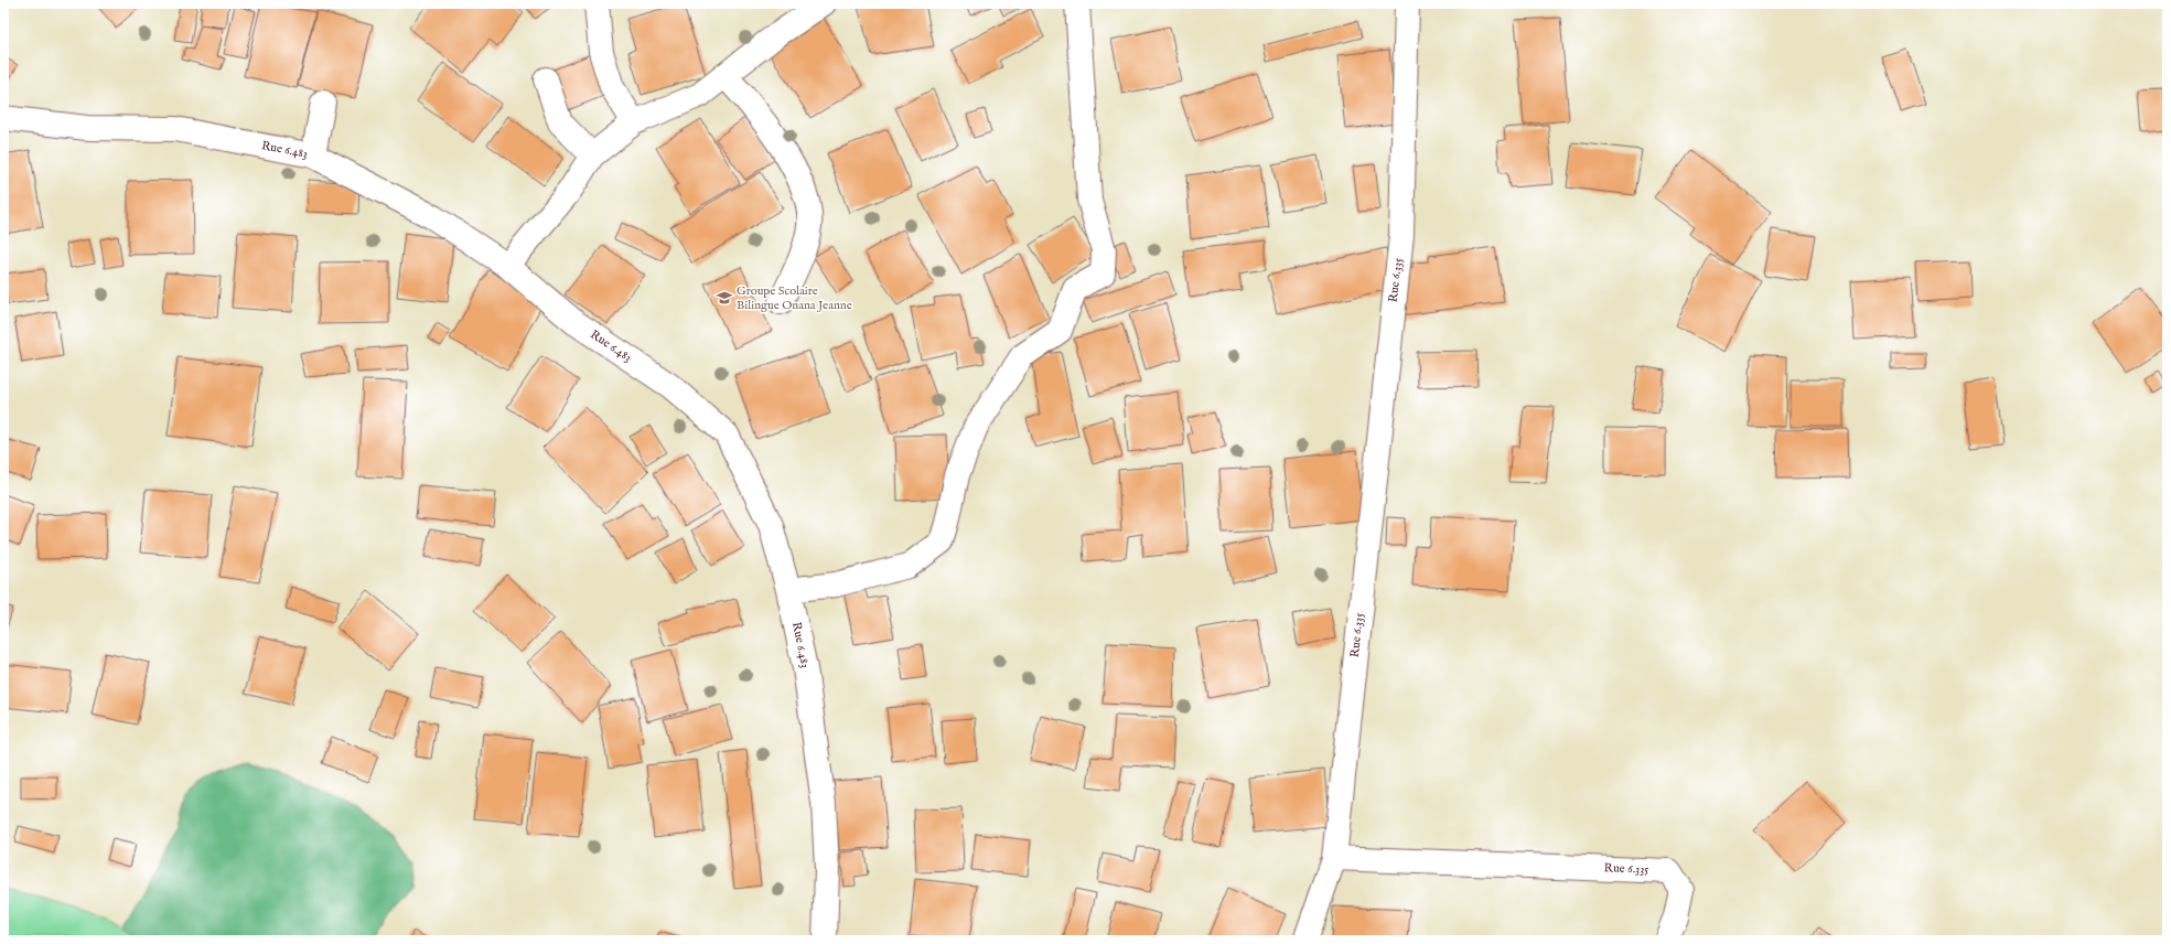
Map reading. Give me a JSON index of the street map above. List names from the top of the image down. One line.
{"streets":{"street":["Rue 6.483","Rue 6.335"]},"places":{"school or university":["Groupe Scolaire Bilingue Onana Jeanne"]}}
